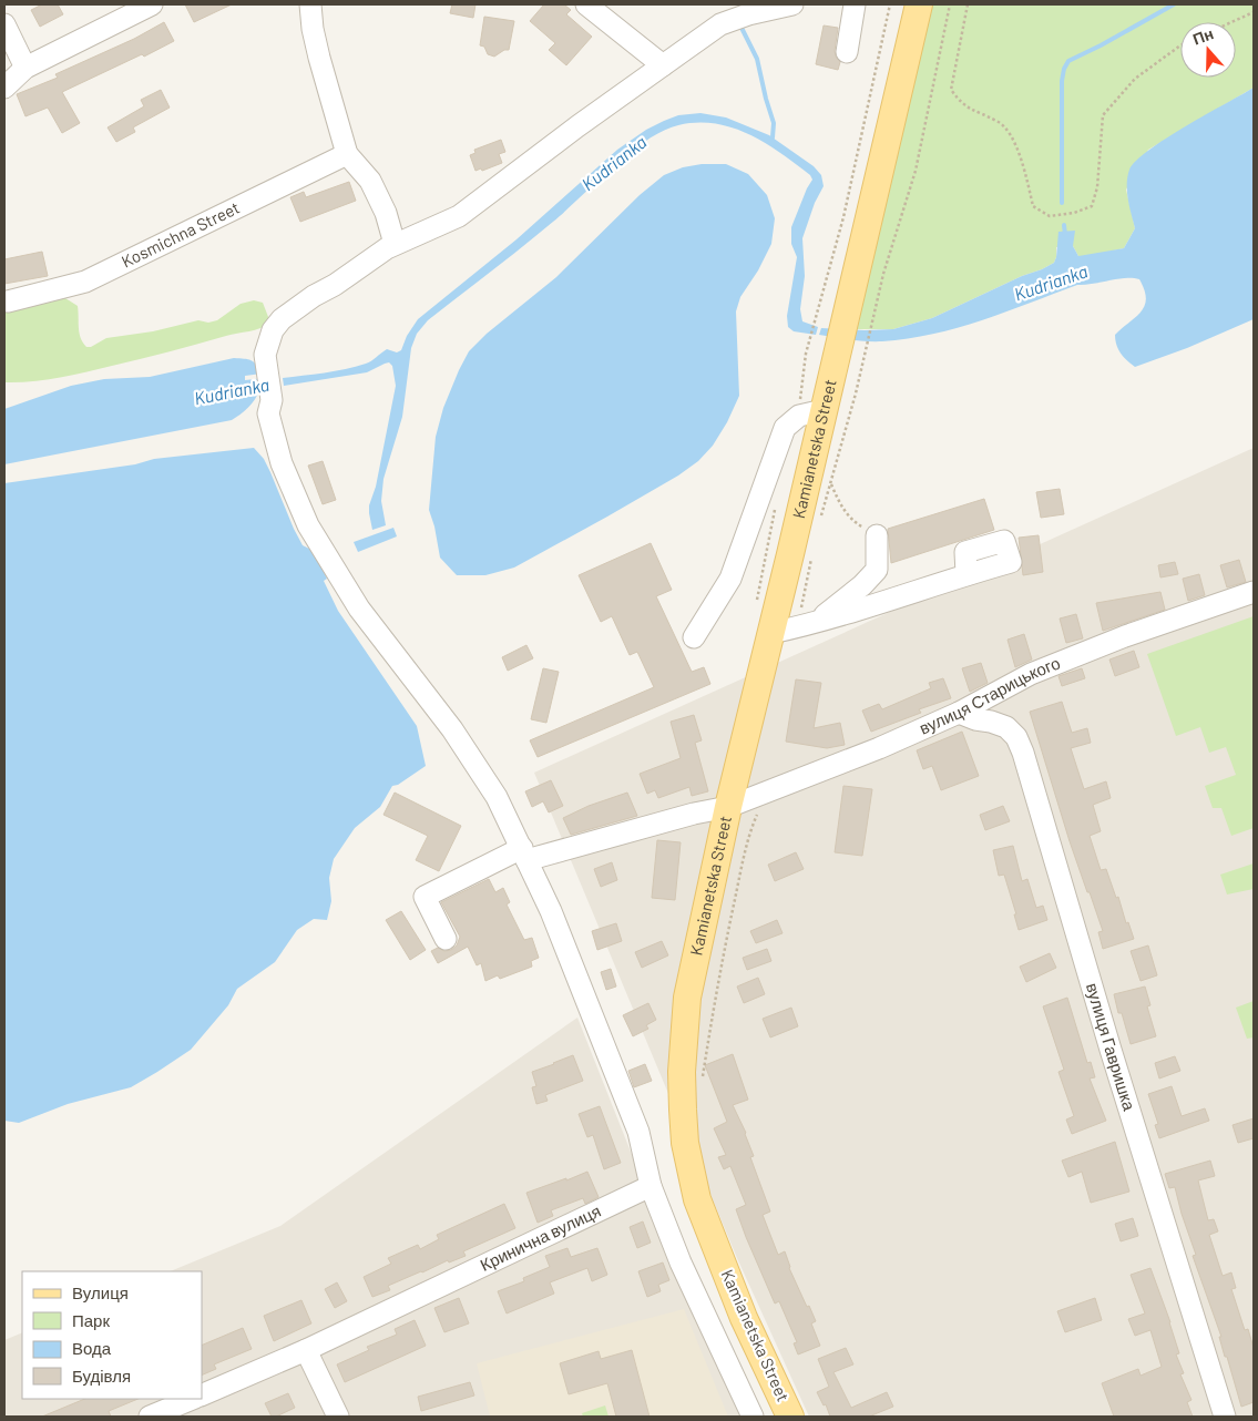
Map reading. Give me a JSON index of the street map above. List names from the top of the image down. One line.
{"streets":{"main road":["Kamianetska Street"],"street":["Kosmichna Street","вулиця Старицького","вулиця Гавришка","Кринична вулиця"]},"crossings":[["Kamianetska Street","вулиця Старицького"],["вулиця Старицького","вулиця Гавришка"]],"water":["Kudrianka"],"legend":["Вулиця","Парк","Вода","Будівля"],"north":"top"}
